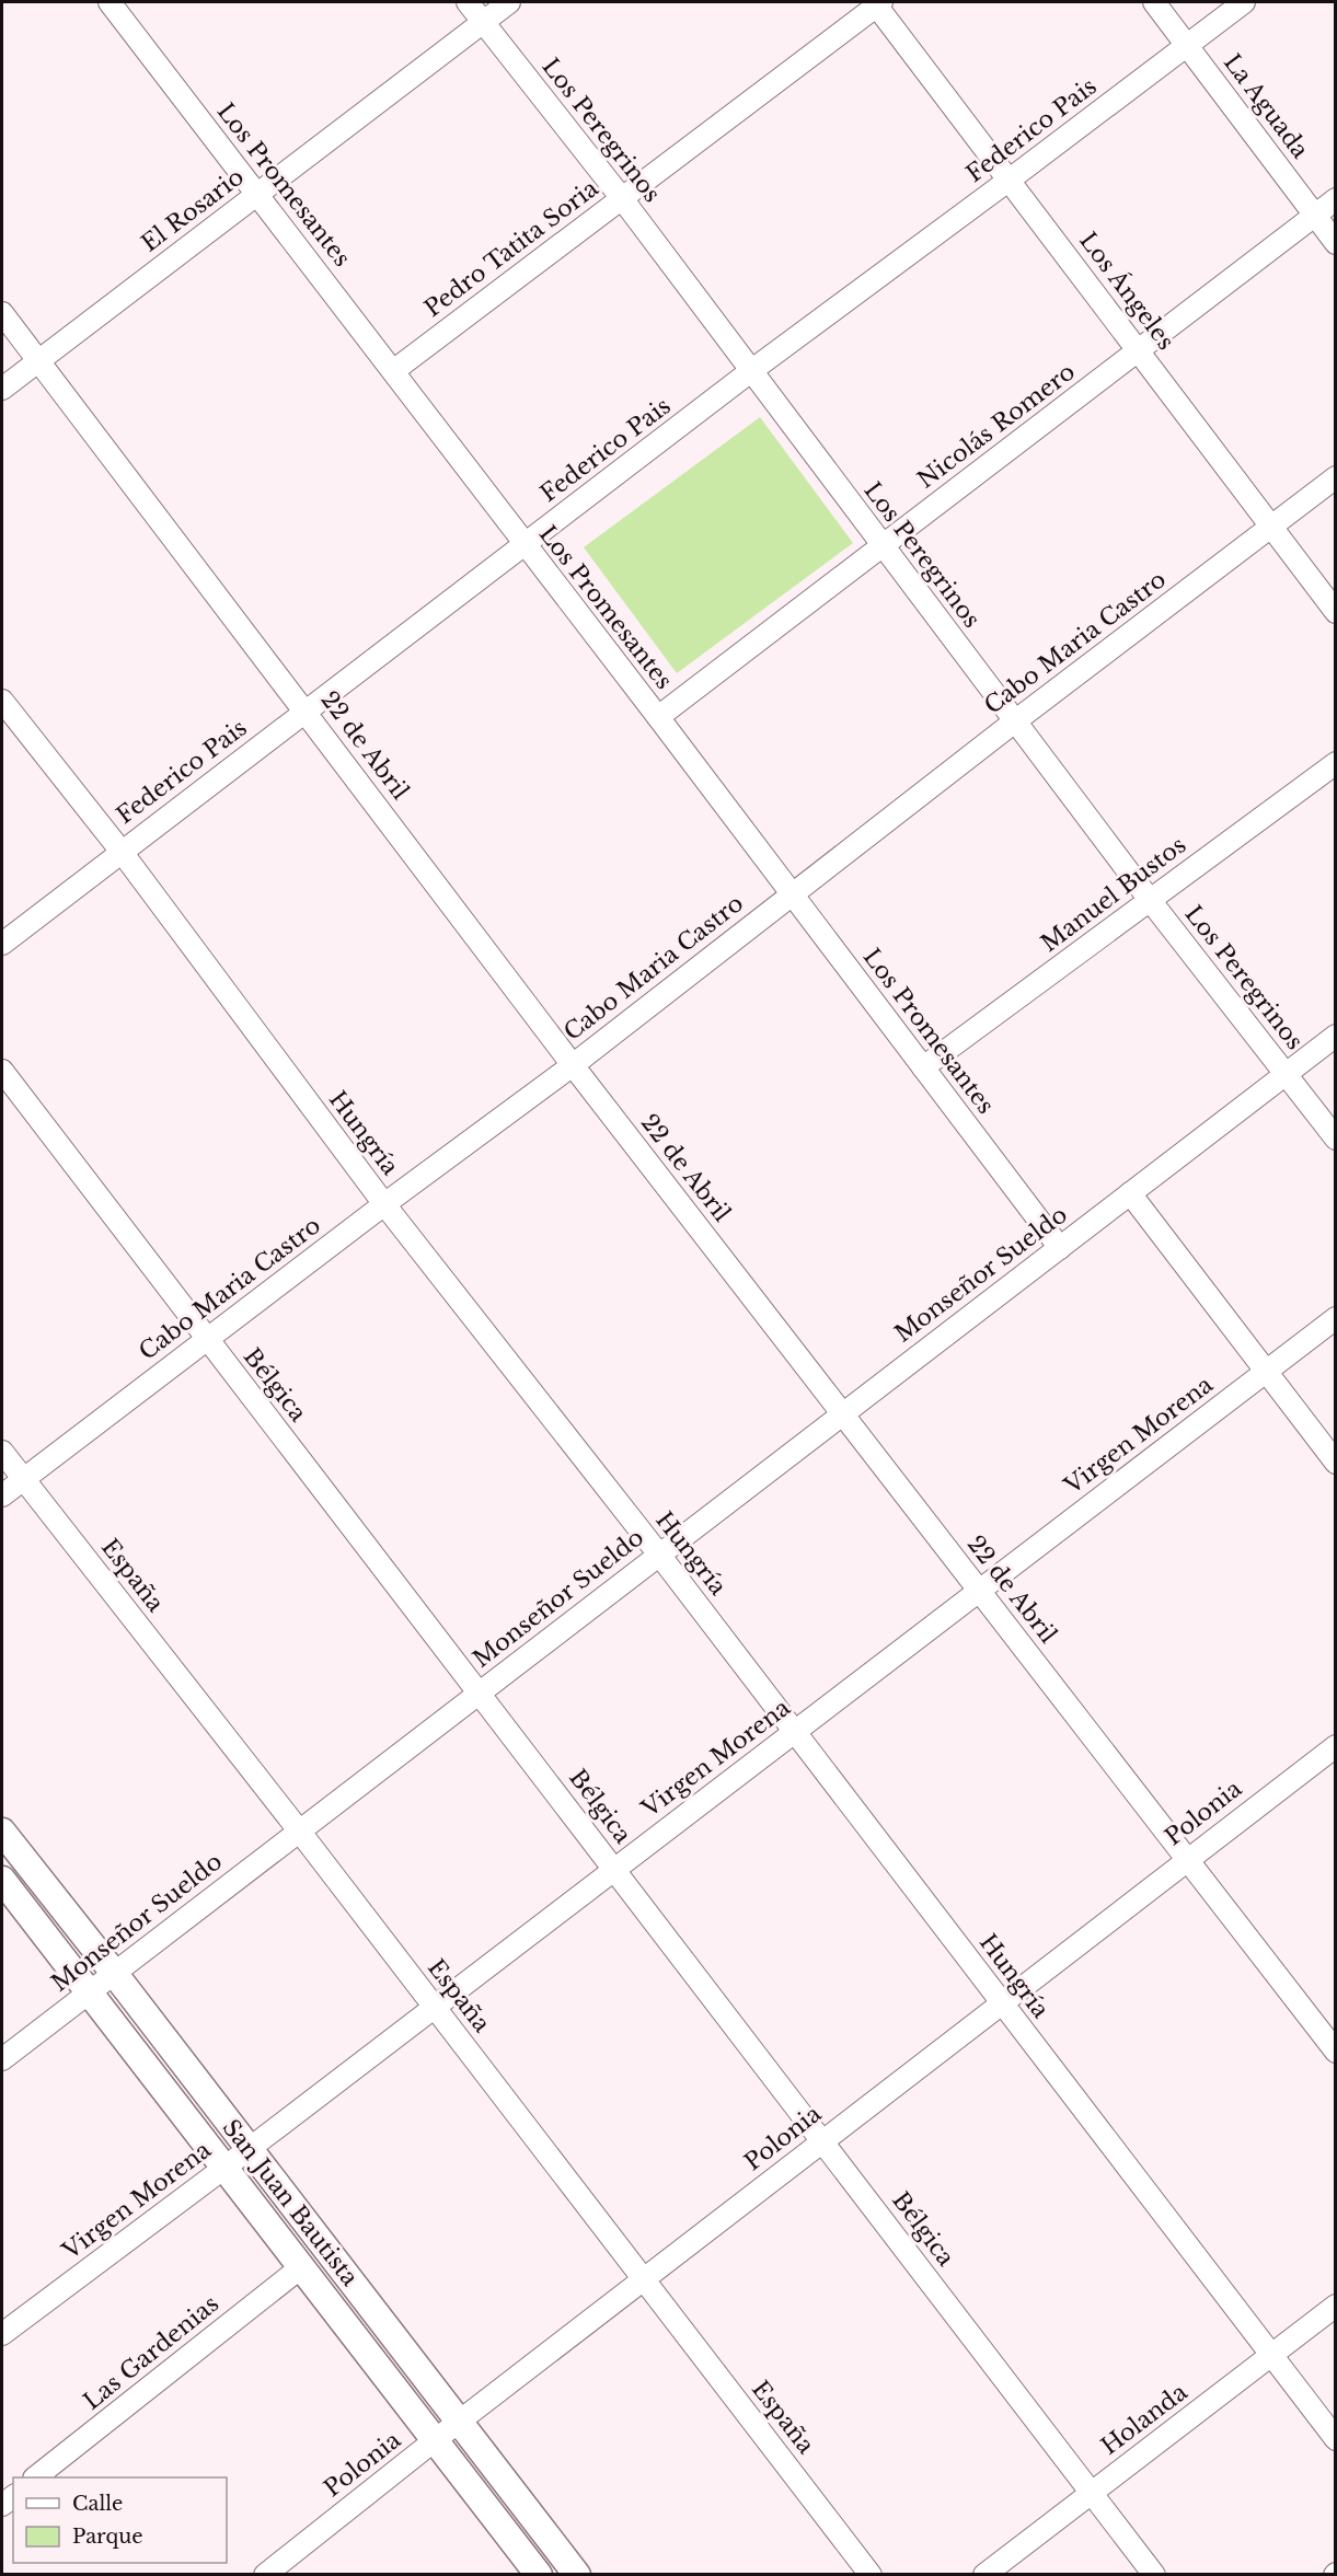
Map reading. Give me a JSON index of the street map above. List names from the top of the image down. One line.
{"streets":{"street":["La Aguada","Los Peregrinos","Federico Pais","Los Promesantes","El Rosario","Pedro Tatita Soria","Los Ángeles","Nicolás Romero","Cabo Maria Castro","22 de Abril","Manuel Bustos","Hungría","Monseñor Sueldo","Bélgica","Virgen Morena","España","Polonia","San Juan Bautista","Las Gardenias","Holanda"]},"crossings":[["La Aguada","Federico Pais"],["La Aguada","Nicolás Romero"],["Los Peregrinos","Federico Pais"],["Los Peregrinos","El Rosario"],["Los Peregrinos","Pedro Tatita Soria"],["Los Peregrinos","Nicolás Romero"],["Los Peregrinos","Cabo Maria Castro"],["Los Peregrinos","Manuel Bustos"],["Los Peregrinos","Monseñor Sueldo"],["Federico Pais","Los Promesantes"],["Federico Pais","Los Ángeles"],["Federico Pais","22 de Abril"],["Federico Pais","Hungría"],["Los Promesantes","El Rosario"],["Los Promesantes","Pedro Tatita Soria"],["Los Promesantes","Nicolás Romero"],["Los Promesantes","Cabo Maria Castro"],["Los Promesantes","Manuel Bustos"],["Los Promesantes","Monseñor Sueldo"],["El Rosario","22 de Abril"],["Pedro Tatita Soria","Los Ángeles"],["Los Ángeles","Nicolás Romero"],["Los Ángeles","Cabo Maria Castro"],["Cabo Maria Castro","22 de Abril"],["Cabo Maria Castro","Hungría"],["Cabo Maria Castro","Bélgica"],["Cabo Maria Castro","España"],["22 de Abril","Monseñor Sueldo"],["22 de Abril","Virgen Morena"],["22 de Abril","Polonia"],["Hungría","Monseñor Sueldo"],["Hungría","Virgen Morena"],["Hungría","Polonia"],["Hungría","Holanda"],["Monseñor Sueldo","Bélgica"],["Monseñor Sueldo","España"],["Monseñor Sueldo","San Juan Bautista"],["Bélgica","Virgen Morena"],["Bélgica","Polonia"],["Bélgica","Holanda"],["Virgen Morena","España"],["Virgen Morena","San Juan Bautista"],["España","Polonia"],["Polonia","San Juan Bautista"],["San Juan Bautista","Las Gardenias"]],"legend":["Calle","Parque"]}
